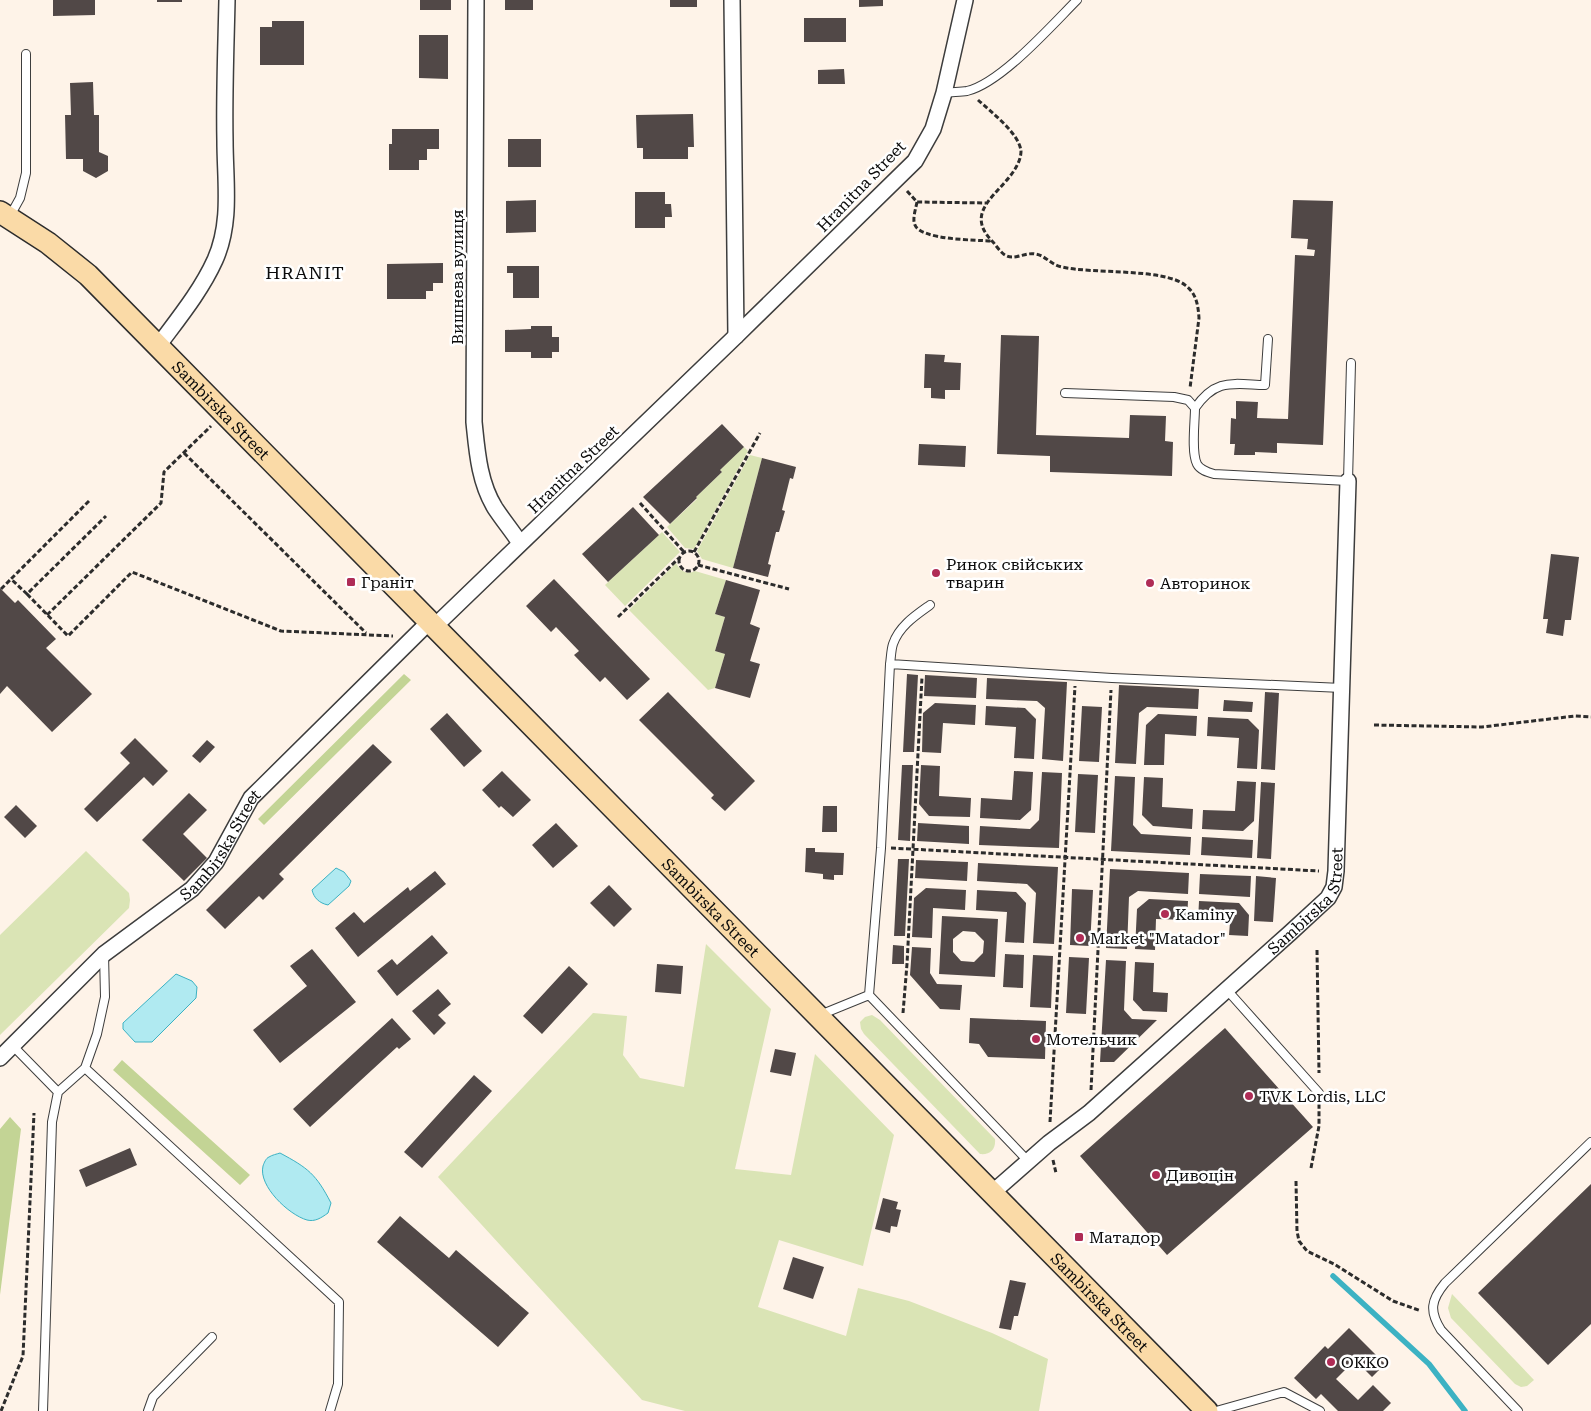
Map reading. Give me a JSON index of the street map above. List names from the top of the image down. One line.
{"streets":{"main road":["Sambirska Street"],"street":["Hranitna Street","Вишнева вулиця"]},"crossings":[["Hranitna Street","Вишнева вулиця"],["Hranitna Street","Sambirska Street"]],"districts":["HRANIT"],"places":{"other":["Ринок свійських тварин","Авторинок","Kaminy","Market \"Matador\"","Мотельчик","TVK Lordis, LLC","Дивоцін","OKKO"],"transit":["Граніт","Матадор"]}}
